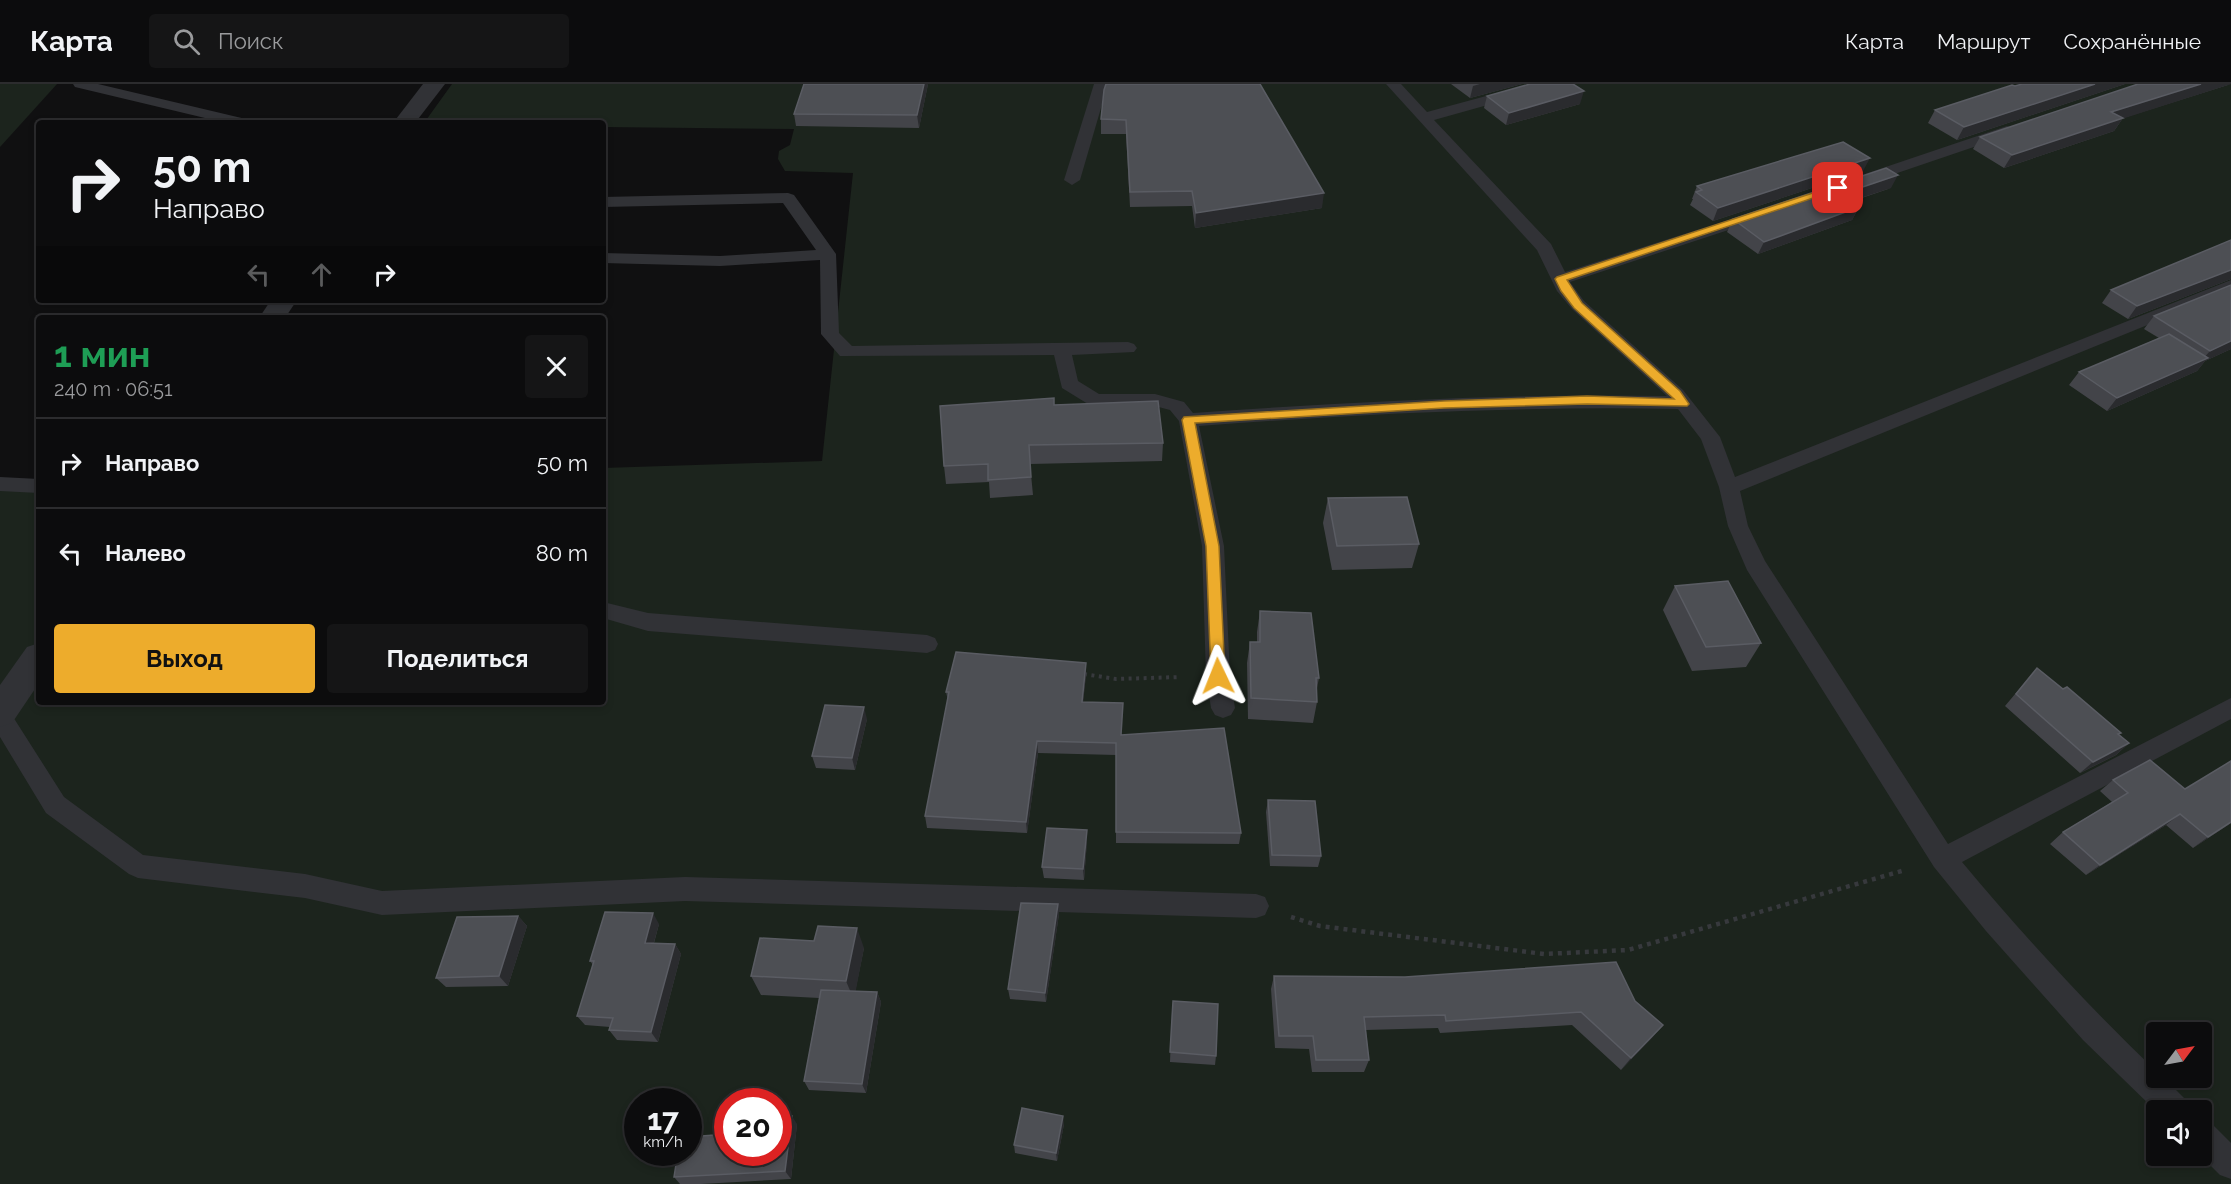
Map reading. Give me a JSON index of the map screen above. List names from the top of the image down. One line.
{"north":"top right","page":{"header":"Карта","search":"Поиск","nav":["Карта","Маршрут","Сохранённые"],"turn":["50 m","Направо"],"heading":["1 мин","240 m · 06:51"],"list":[{"name":"Направо","value":"50 m"},{"name":"Налево","value":"80 m"}],"buttons":["Выход","Поделиться"],"speed":"17 km/h","limit":"20"}}
